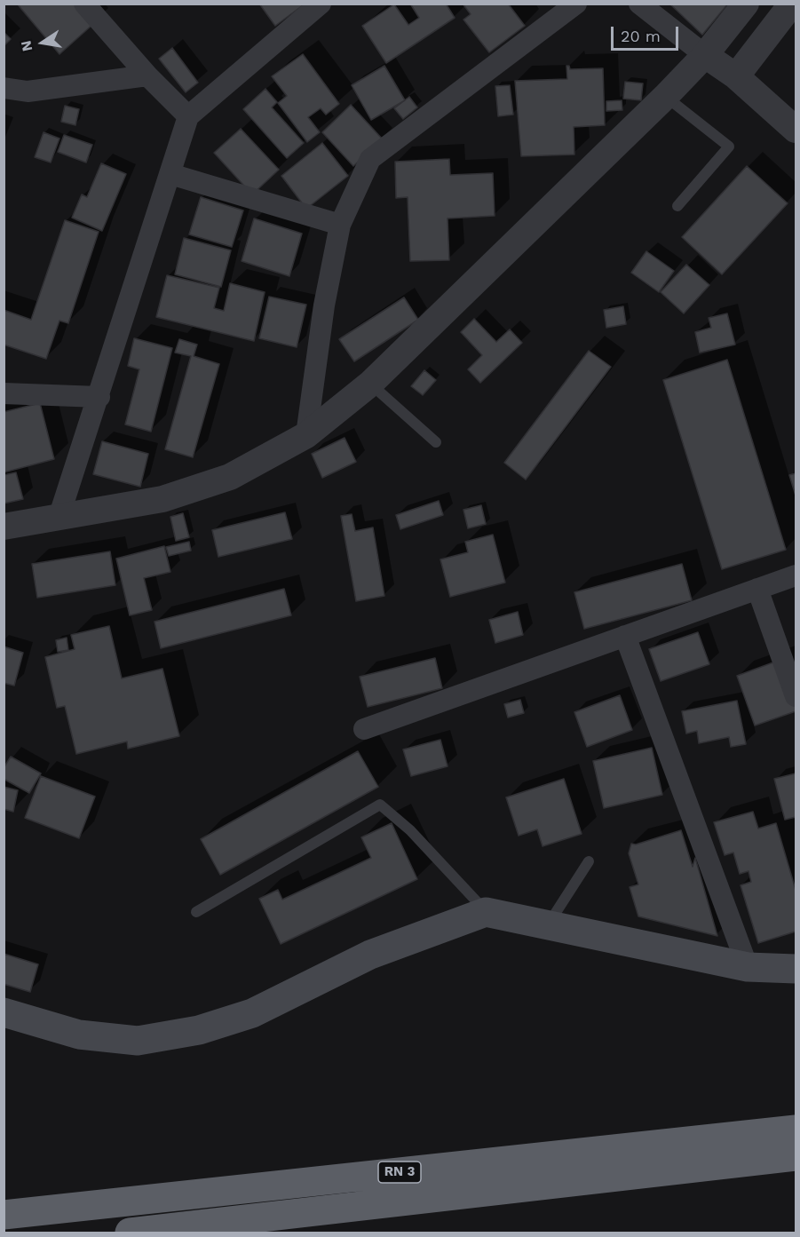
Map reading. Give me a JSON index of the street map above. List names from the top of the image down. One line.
{"streets":{"highway":["RN 3"]},"scale_bar":"20 m","north":"left"}
